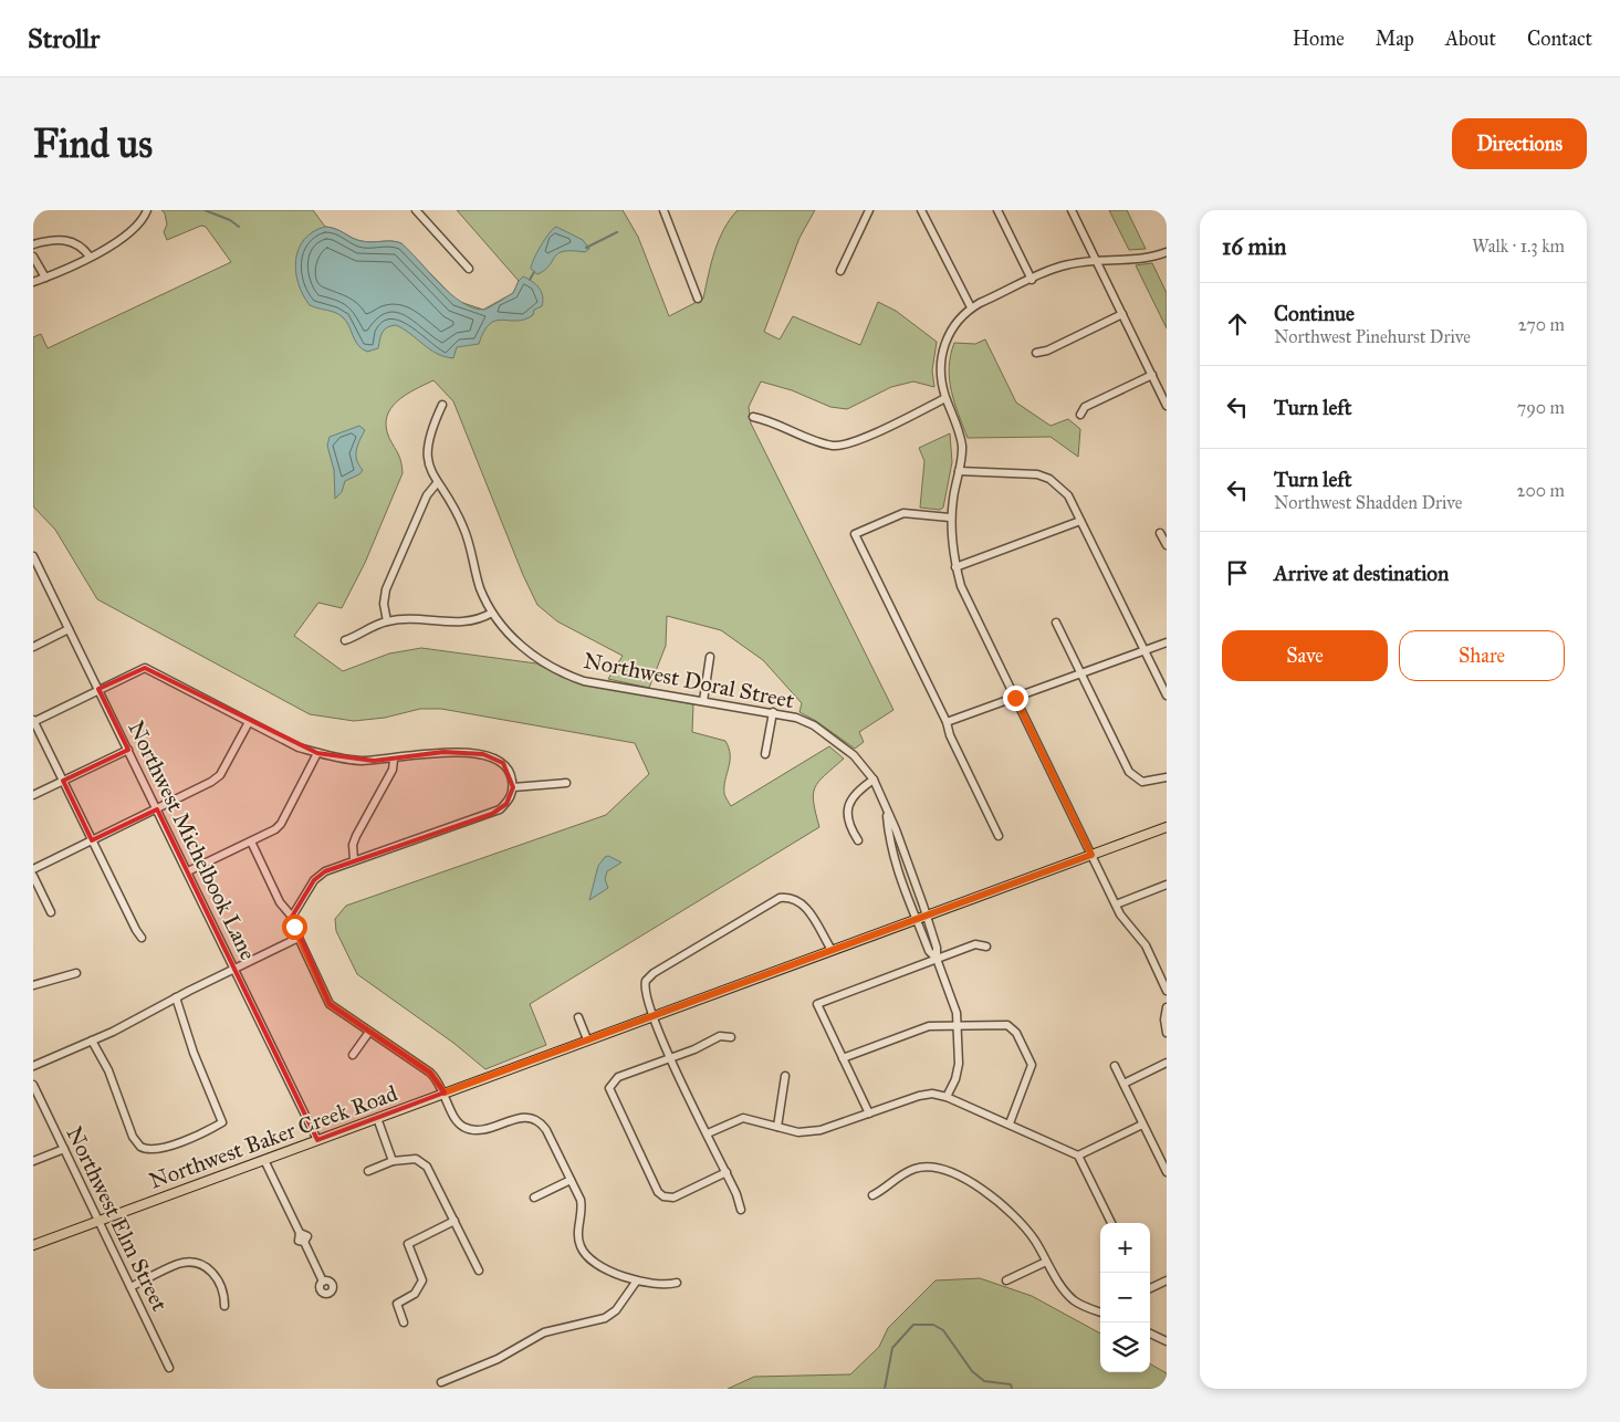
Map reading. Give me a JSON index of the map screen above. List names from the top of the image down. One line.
{"streets":{"main road":["Northwest Baker Creek Road"],"street":["Northwest Doral Street","Northwest Michelbook Lane","Northwest Elm Street"]},"crossings":[["Northwest Doral Street","Northwest Baker Creek Road"],["Northwest Michelbook Lane","Northwest Baker Creek Road"],["Northwest Baker Creek Road","Northwest Elm Street"]],"page":{"header":"Strollr","nav":["Home","Map","About","Contact"],"buttons":["Directions",["Save","Share"]],"title":"Find us","heading":["16 min","Walk · 1.3 km"],"list":[["Continue","Northwest Pinehurst Drive","270 m"],["Turn left","790 m"],["Turn left","Northwest Shadden Drive","200 m"],"Arrive at destination"],"map_buttons":["+","−"]}}
